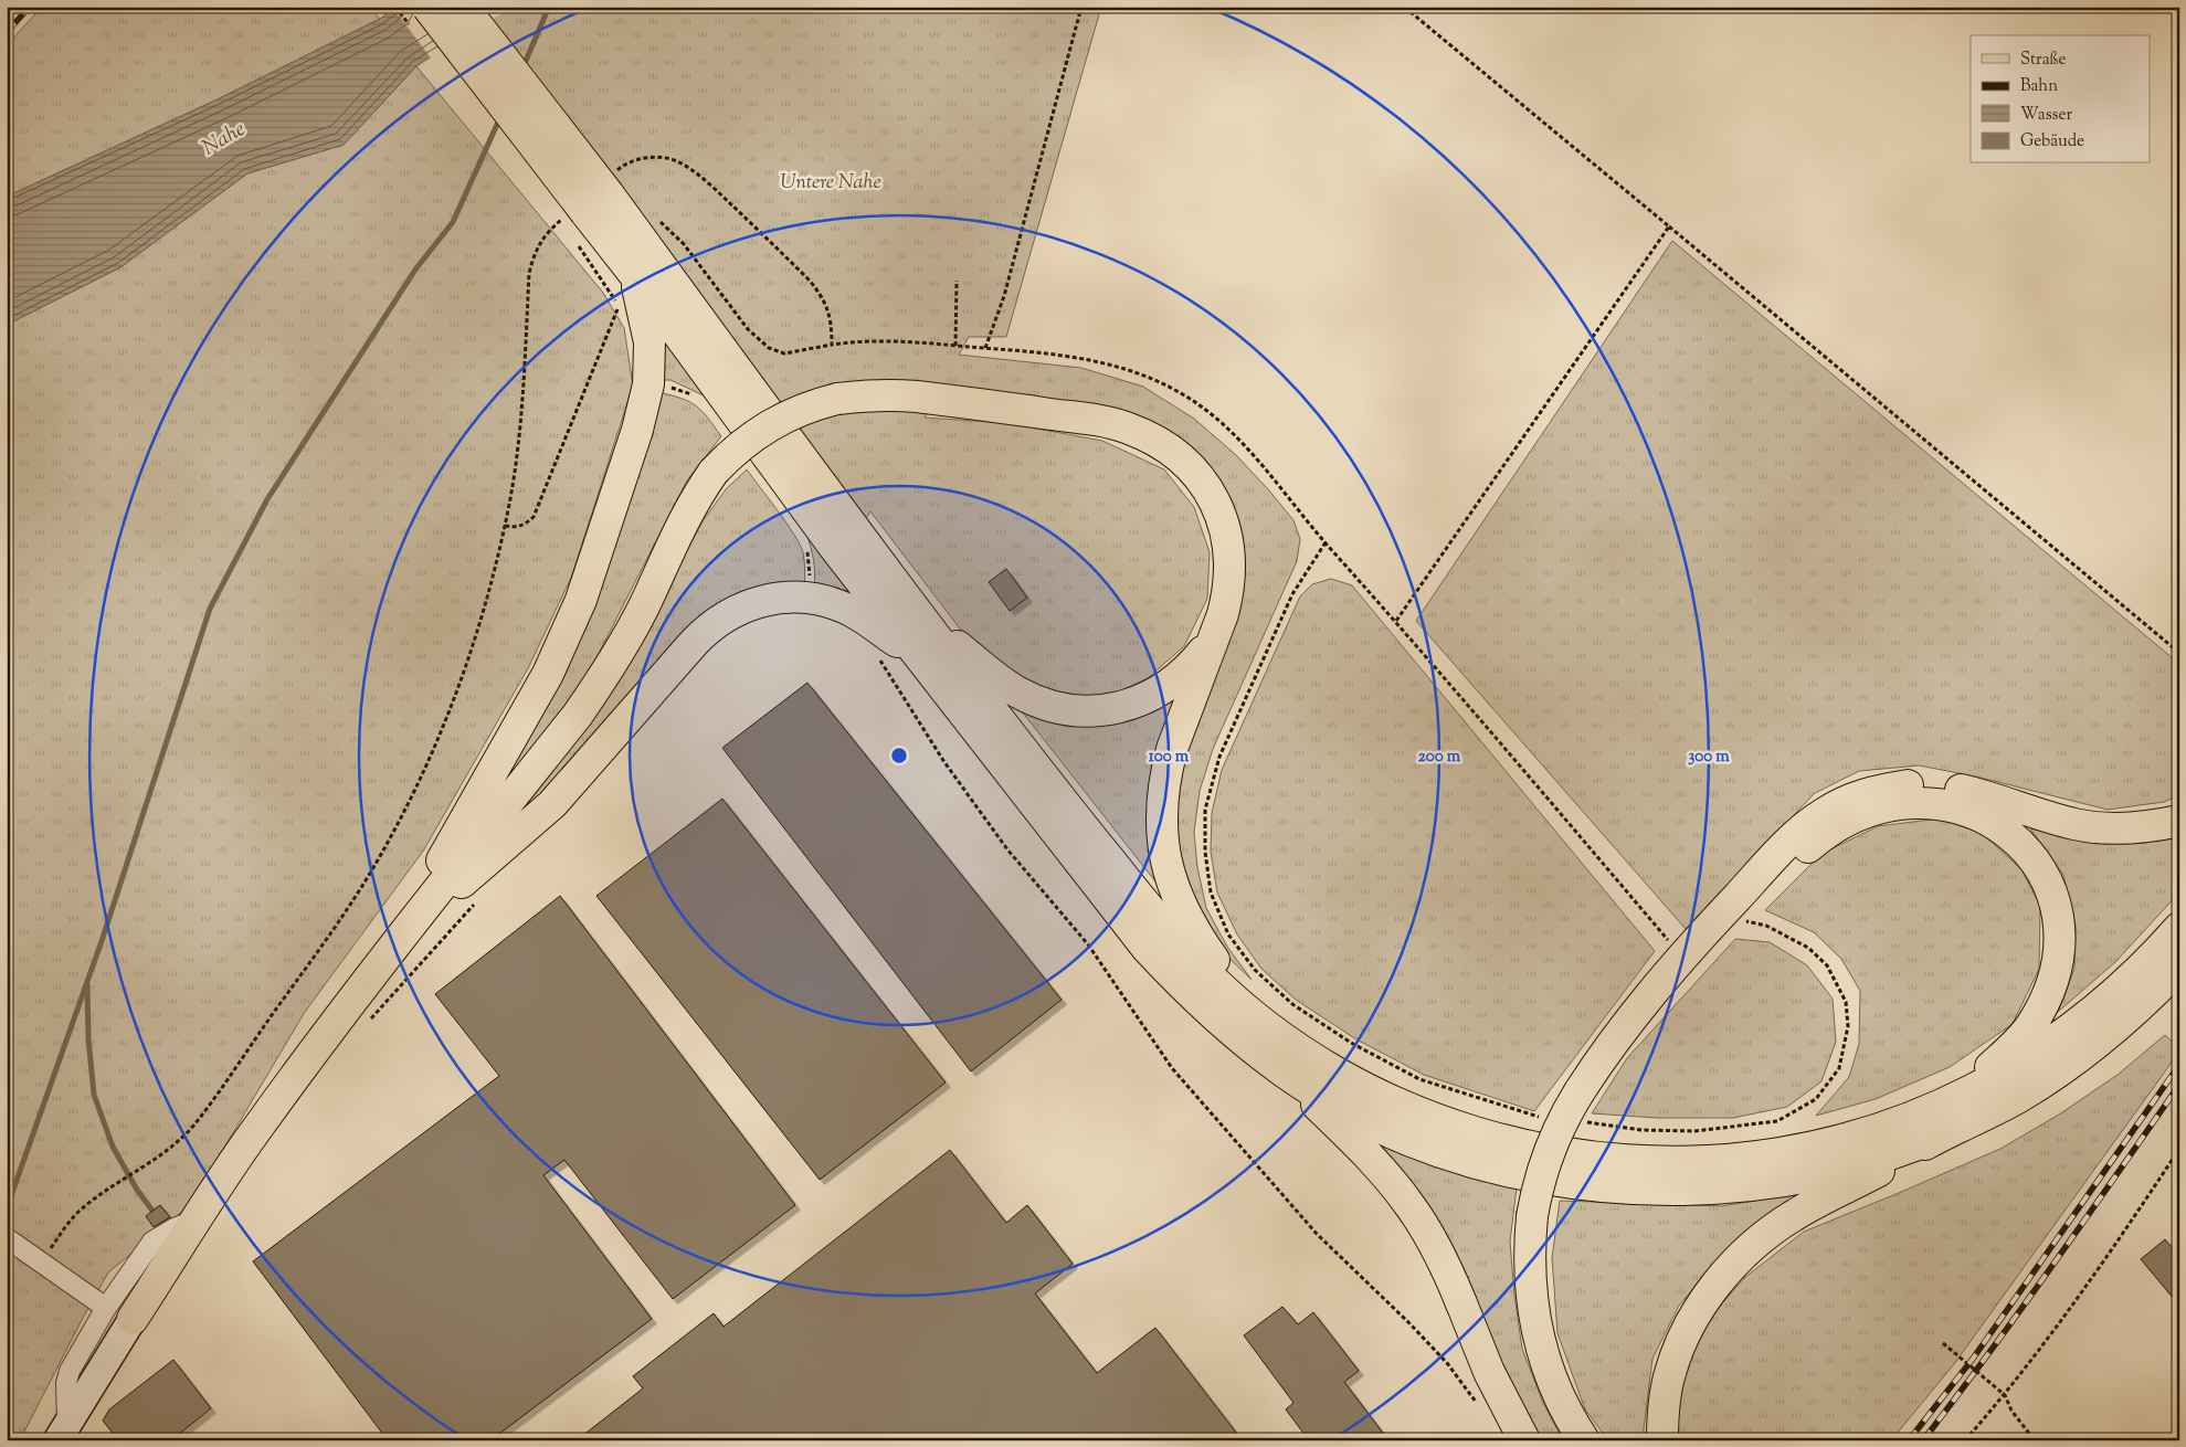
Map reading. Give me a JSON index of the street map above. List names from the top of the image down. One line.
{"water":["Nahe"],"parks":["Untere Nahe"],"legend":["Straße","Bahn","Wasser","Gebäude"],"rings":["100 m","200 m","300 m"]}
